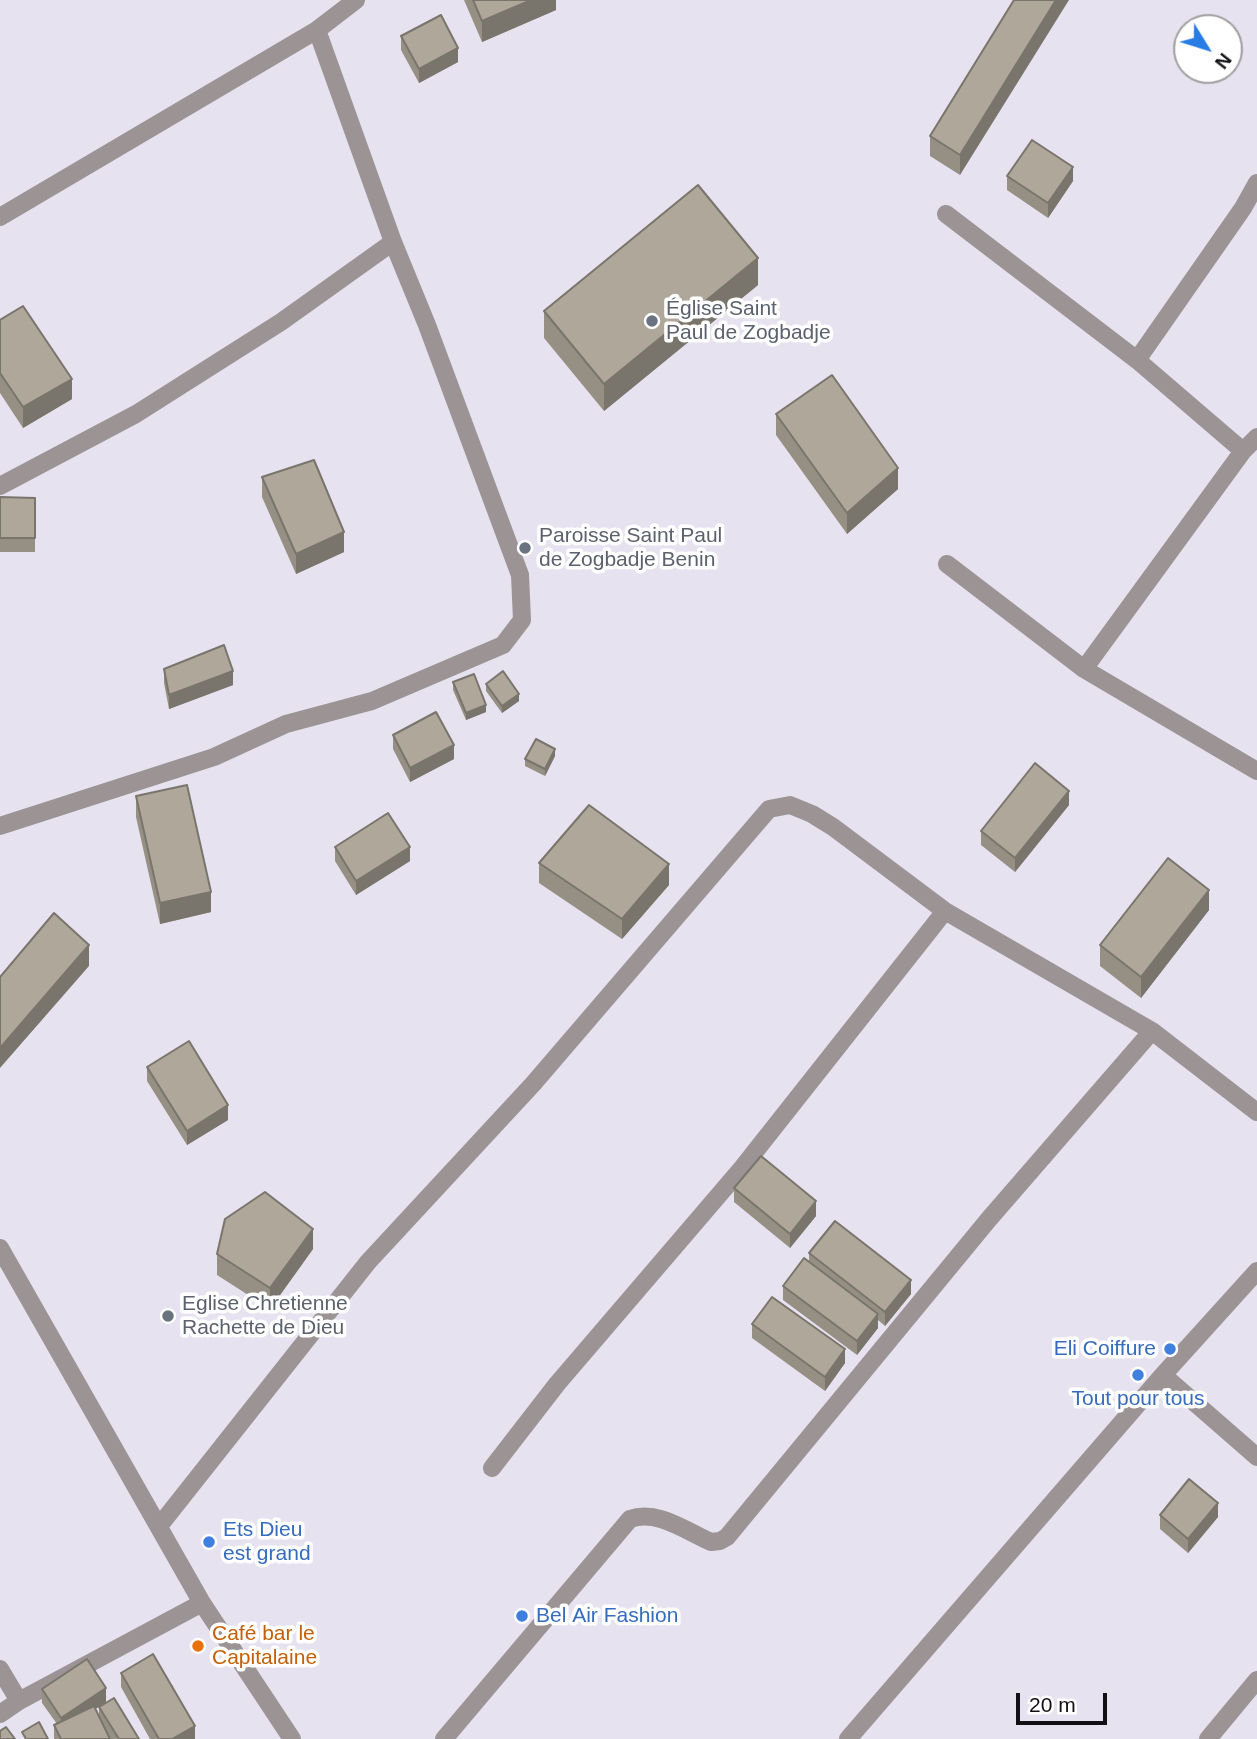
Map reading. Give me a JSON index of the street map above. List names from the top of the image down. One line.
{"places":["Église Saint Paul de Zogbadje","Paroisse Saint Paul de Zogbadje Benin","Eglise Chretienne Rachette de Dieu","Eli Coiffure","Tout pour tous","Ets Dieu est grand","Bel Air Fashion","Café bar le Capitalaine"],"scale_bar":"20 m","north":"bottom right"}
